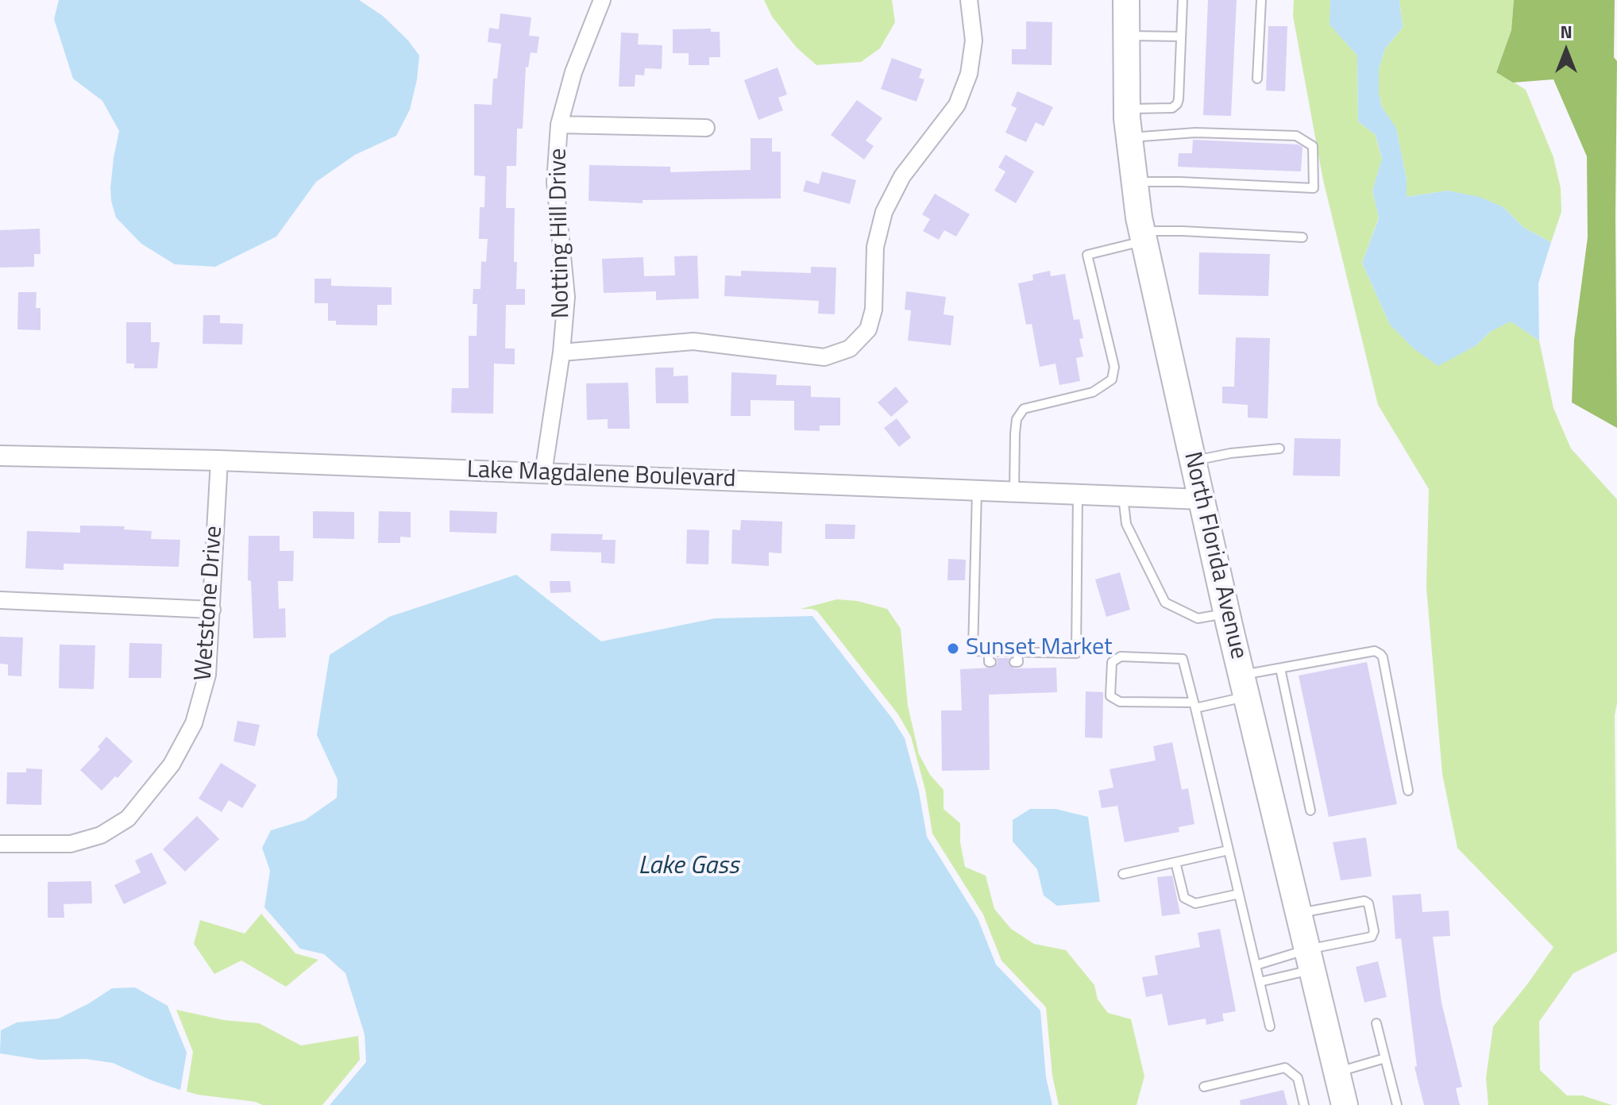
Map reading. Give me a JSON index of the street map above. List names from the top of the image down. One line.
{"streets":{"main road":["North Florida Avenue"],"street":["Notting Hill Drive","Lake Magdalene Boulevard","Wetstone Drive"]},"crossings":[["Notting Hill Drive","Lake Magdalene Boulevard"],["Lake Magdalene Boulevard","North Florida Avenue"],["Lake Magdalene Boulevard","Wetstone Drive"]],"water":["Lake Gass"],"places":["Sunset Market"],"north":"top"}
